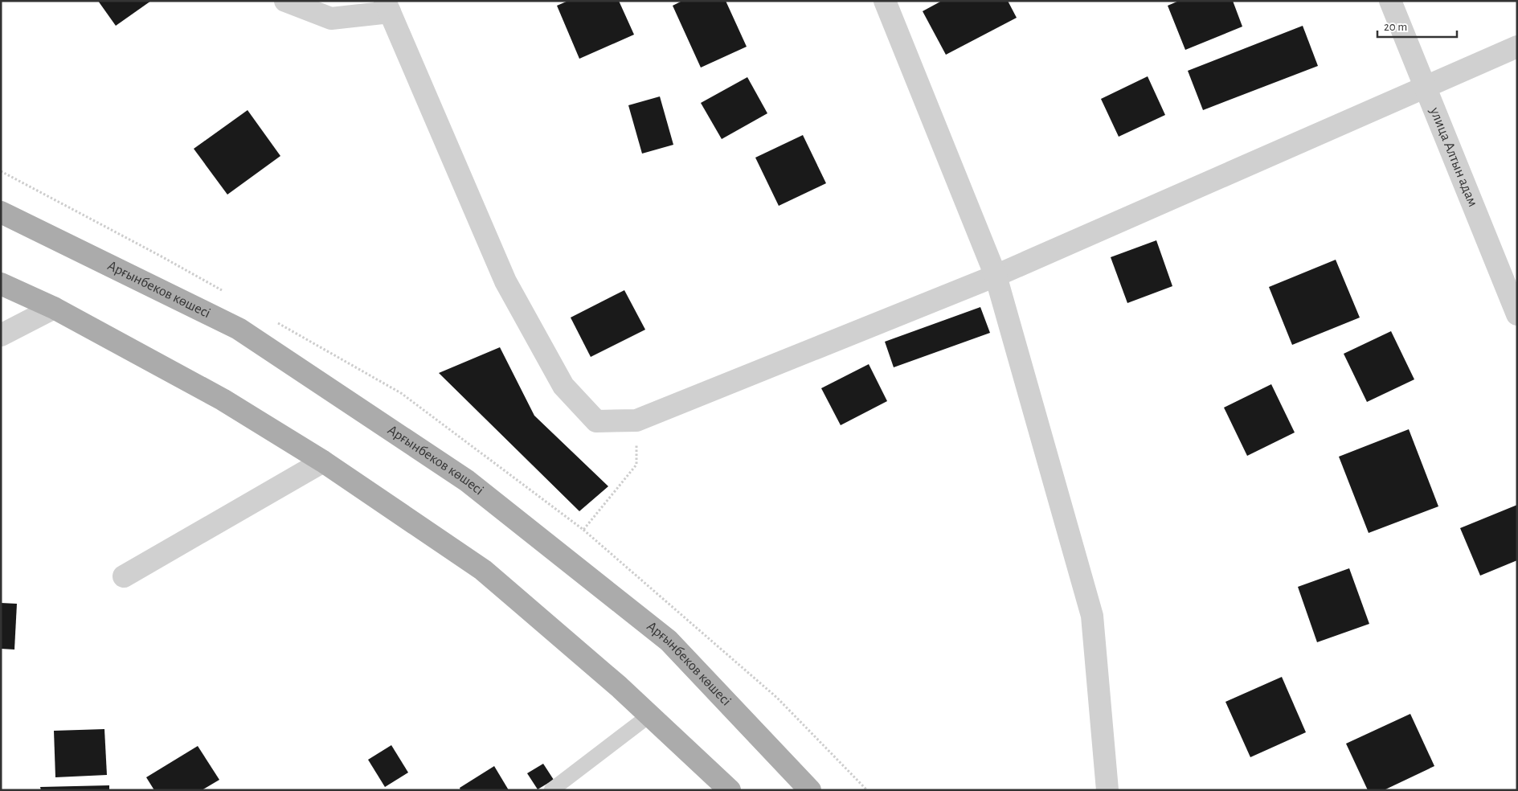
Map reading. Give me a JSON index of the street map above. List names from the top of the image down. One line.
{"streets":{"main road":["Арғынбеков көшесі"],"street":["улица Алтын адам"]},"scale_bar":"20 m"}
